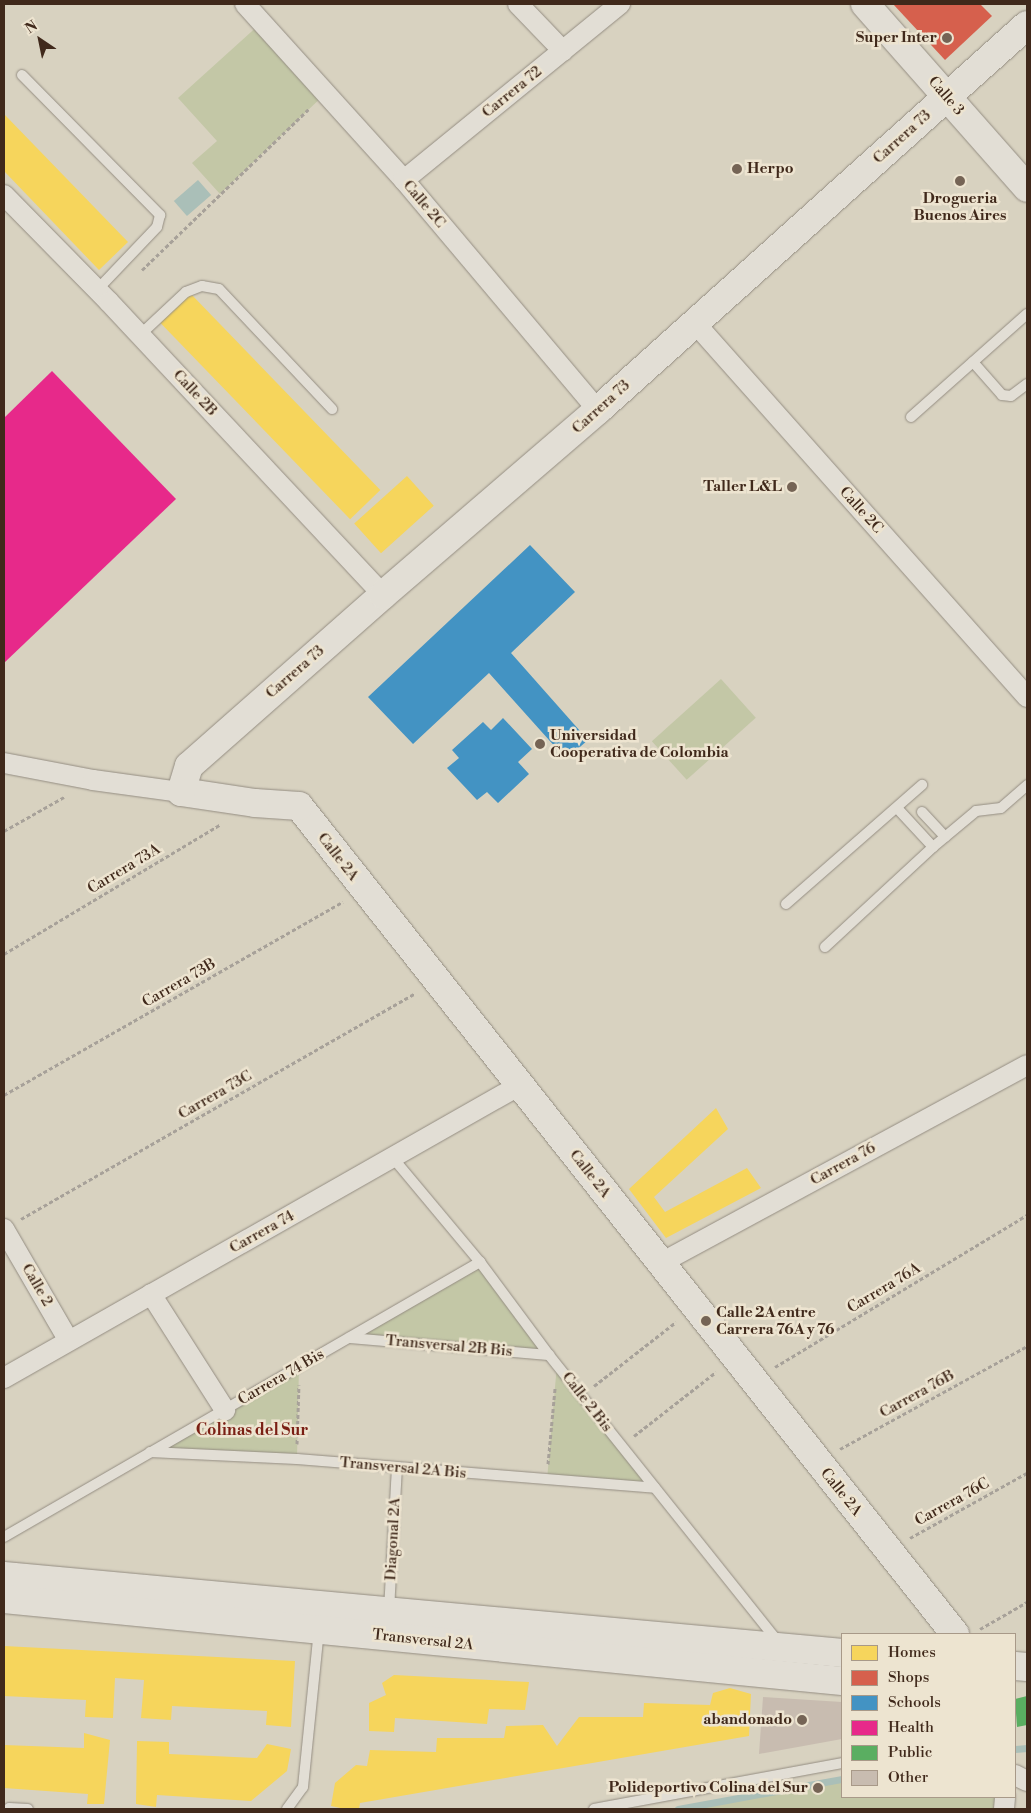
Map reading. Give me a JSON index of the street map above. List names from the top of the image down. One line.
{"streets":{"street":["Carrera 72","Calle 3","Carrera 73","Calle 2C","Calle 2B","Calle 2A","Carrera 76","Carrera 74","Calle 2","Transversal 2A"],"lane":["Transversal 2B Bis","Carrera 74 Bis","Calle 2 Bis","Transversal 2A Bis","Diagonal 2A"],"path":["Carrera 73A","Carrera 73B","Carrera 73C","Carrera 76A","Carrera 76B","Carrera 76C"]},"crossings":[["Carrera 72","Calle 2C"],["Calle 3","Carrera 73"],["Carrera 73","Calle 2C"],["Carrera 73","Calle 2B"],["Carrera 73","Calle 2A"],["Calle 2A","Carrera 73B"],["Calle 2A","Carrera 73C"],["Calle 2A","Carrera 76"],["Calle 2A","Carrera 74"],["Calle 2A","Carrera 76A"],["Calle 2A","Carrera 76B"],["Calle 2A","Carrera 76C"],["Carrera 73C","Calle 2"],["Carrera 74","Calle 2"],["Carrera 74","Calle 2 Bis"],["Transversal 2B Bis","Carrera 74 Bis"],["Transversal 2B Bis","Calle 2 Bis"],["Carrera 74 Bis","Calle 2 Bis"],["Carrera 74 Bis","Transversal 2A Bis"],["Calle 2 Bis","Transversal 2A Bis"],["Calle 2 Bis","Transversal 2A"],["Transversal 2A Bis","Diagonal 2A"],["Diagonal 2A","Transversal 2A"]],"districts":["Colinas del Sur"],"places":["Super Inter","Herpo","Drogueria Buenos Aires","Taller L&L","Universidad Cooperativa de Colombia","Calle 2A entre Carrera 76A y 76","abandonado","Polideportivo Colina del Sur"],"legend":["Homes","Shops","Schools","Health","Public","Other"],"north":"top left"}
